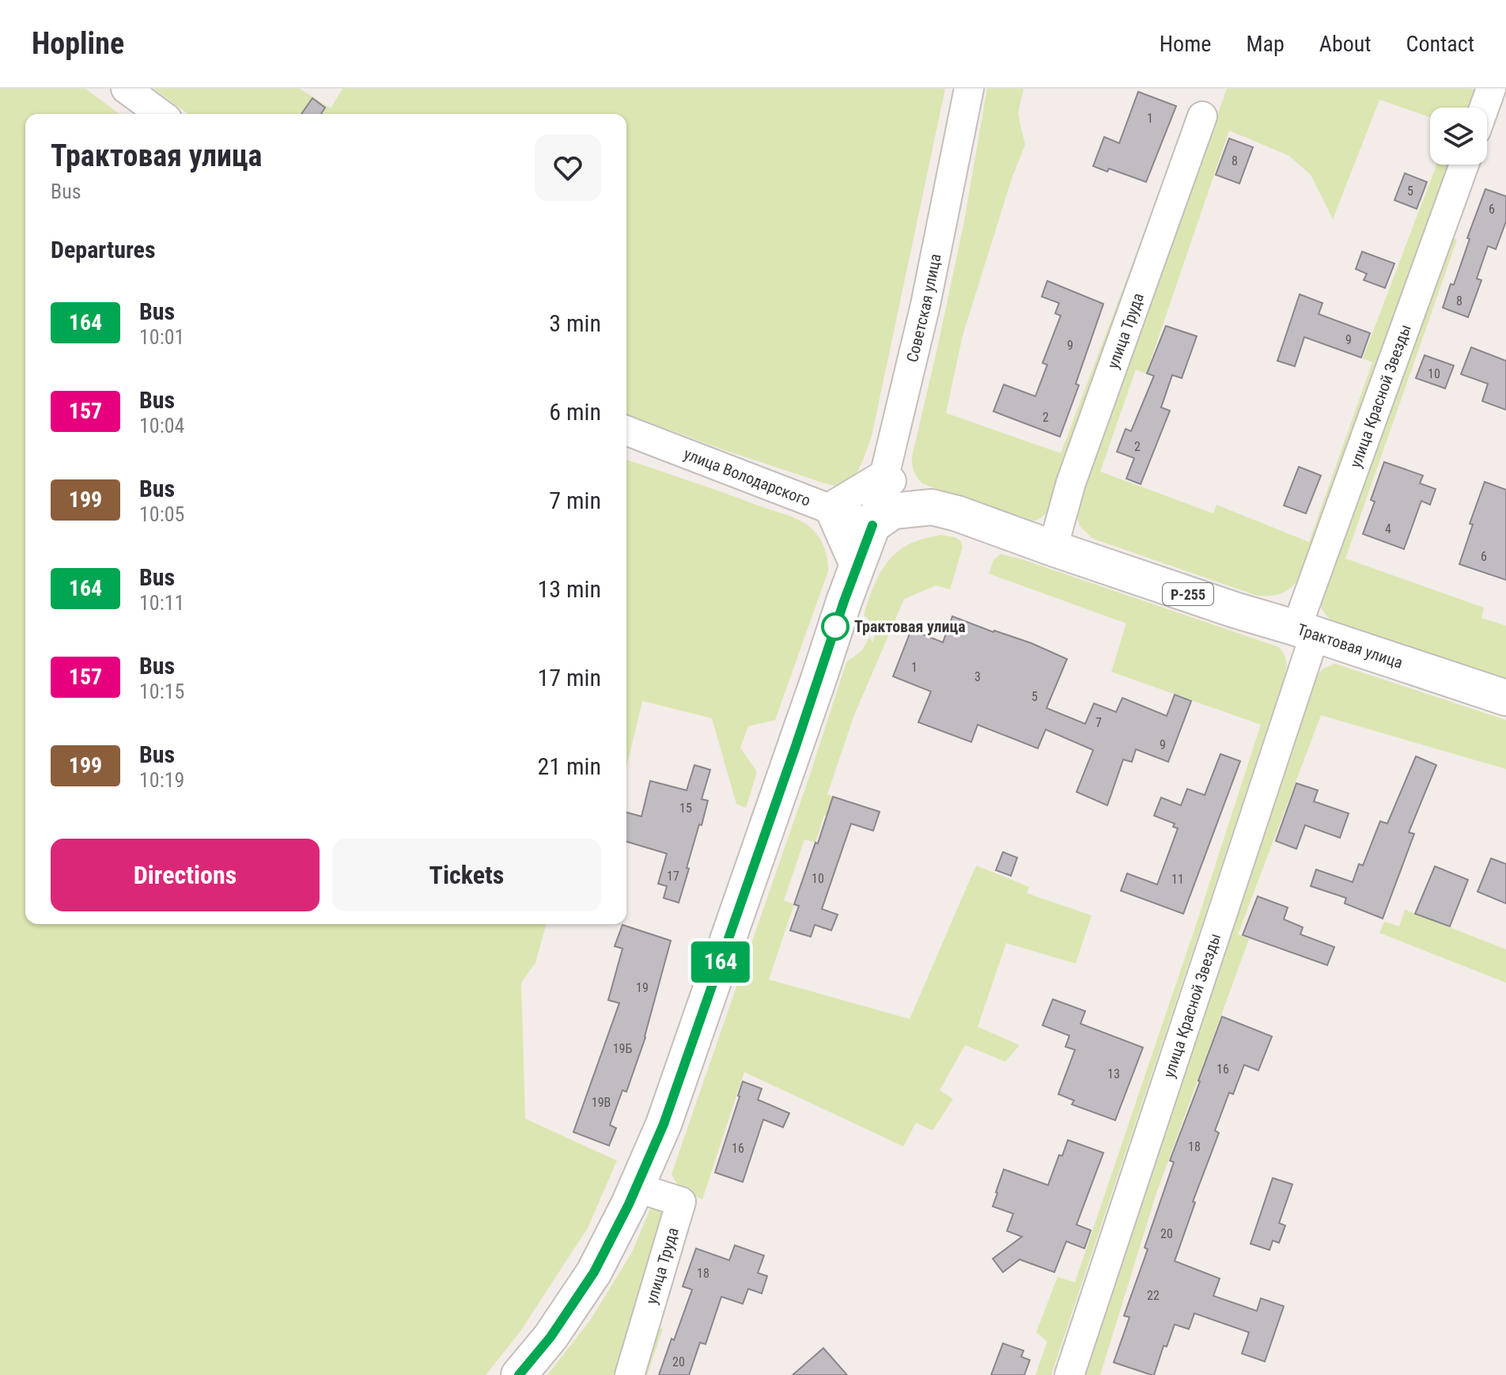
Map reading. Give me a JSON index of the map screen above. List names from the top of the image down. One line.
{"streets":{"highway":["Р-255","Трактовая улица"],"street":["Советская улица","улица Труда","улица Красной Звезды","улица Володарского"]},"crossings":[["Советская улица","улица Володарского"],["Советская улица","Трактовая улица"],["улица Труда","Трактовая улица"],["улица Красной Звезды","Трактовая улица"],["улица Володарского","Трактовая улица"]],"places":["Трактовая улица"],"lines":["bus line 164"],"house_numbers":["1","8","5","6","8","9","9","10","2","2","4","6","1","3","5","7","9","15","17","10","11","19","19Б","16","13","19В","18","16","20","18","22","20"],"page":{"header":"Hopline","nav":["Home","Map","About","Contact"],"on_map":"164","heading":[["Трактовая улица","Bus"],"Departures"],"list":[{"mark":"164","name":"Bus","note":"10:01","value":"3 min"},{"mark":"157","name":"Bus","note":"10:04","value":"6 min"},{"mark":"199","name":"Bus","note":"10:05","value":"7 min"},{"mark":"164","name":"Bus","note":"10:11","value":"13 min"},{"mark":"157","name":"Bus","note":"10:15","value":"17 min"},{"mark":"199","name":"Bus","note":"10:19","value":"21 min"}],"buttons":["Directions","Tickets"]}}
